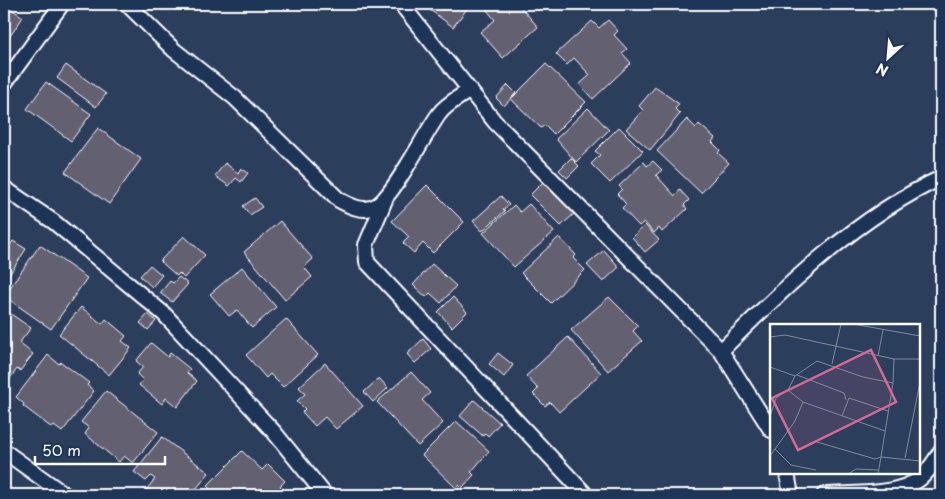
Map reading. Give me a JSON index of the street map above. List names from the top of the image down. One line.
{"scale_bar":"50 m","north":"bottom left"}
